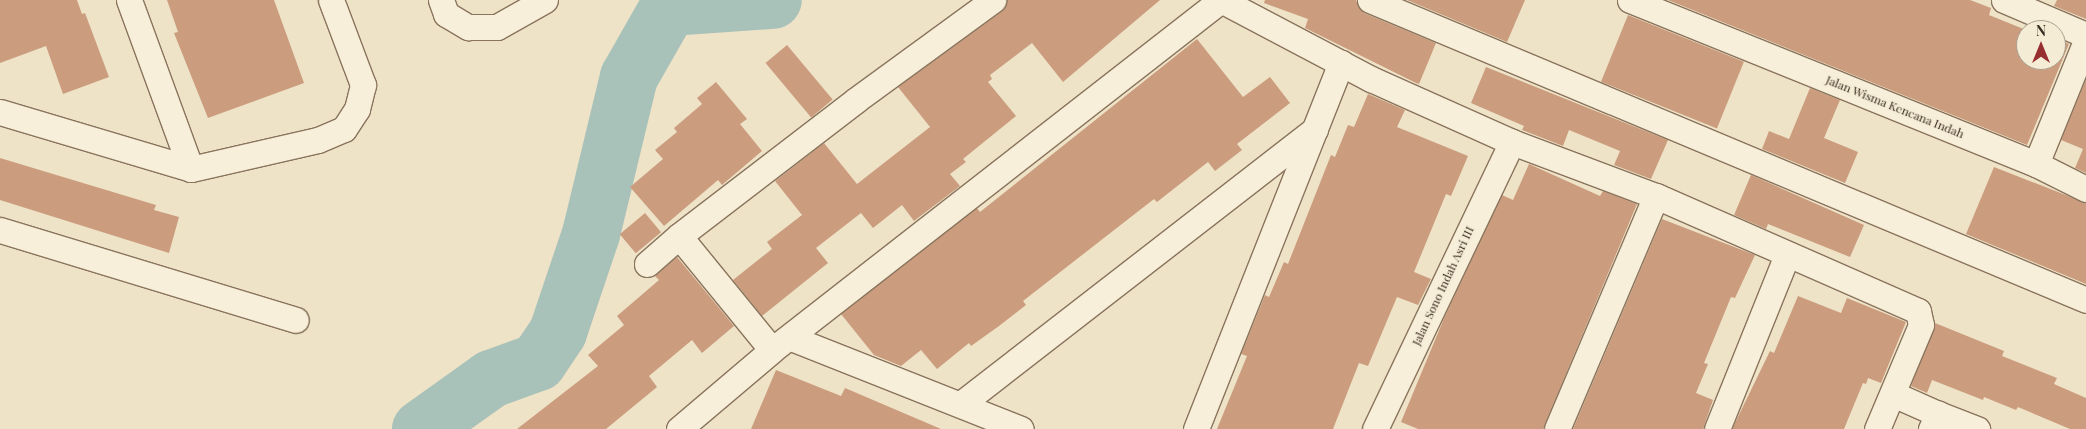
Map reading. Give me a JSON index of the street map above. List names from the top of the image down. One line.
{"streets":{"street":["Jalan Wisma Kencana Indah","Jalan Sono Indah Asri III"]},"north":"top"}
